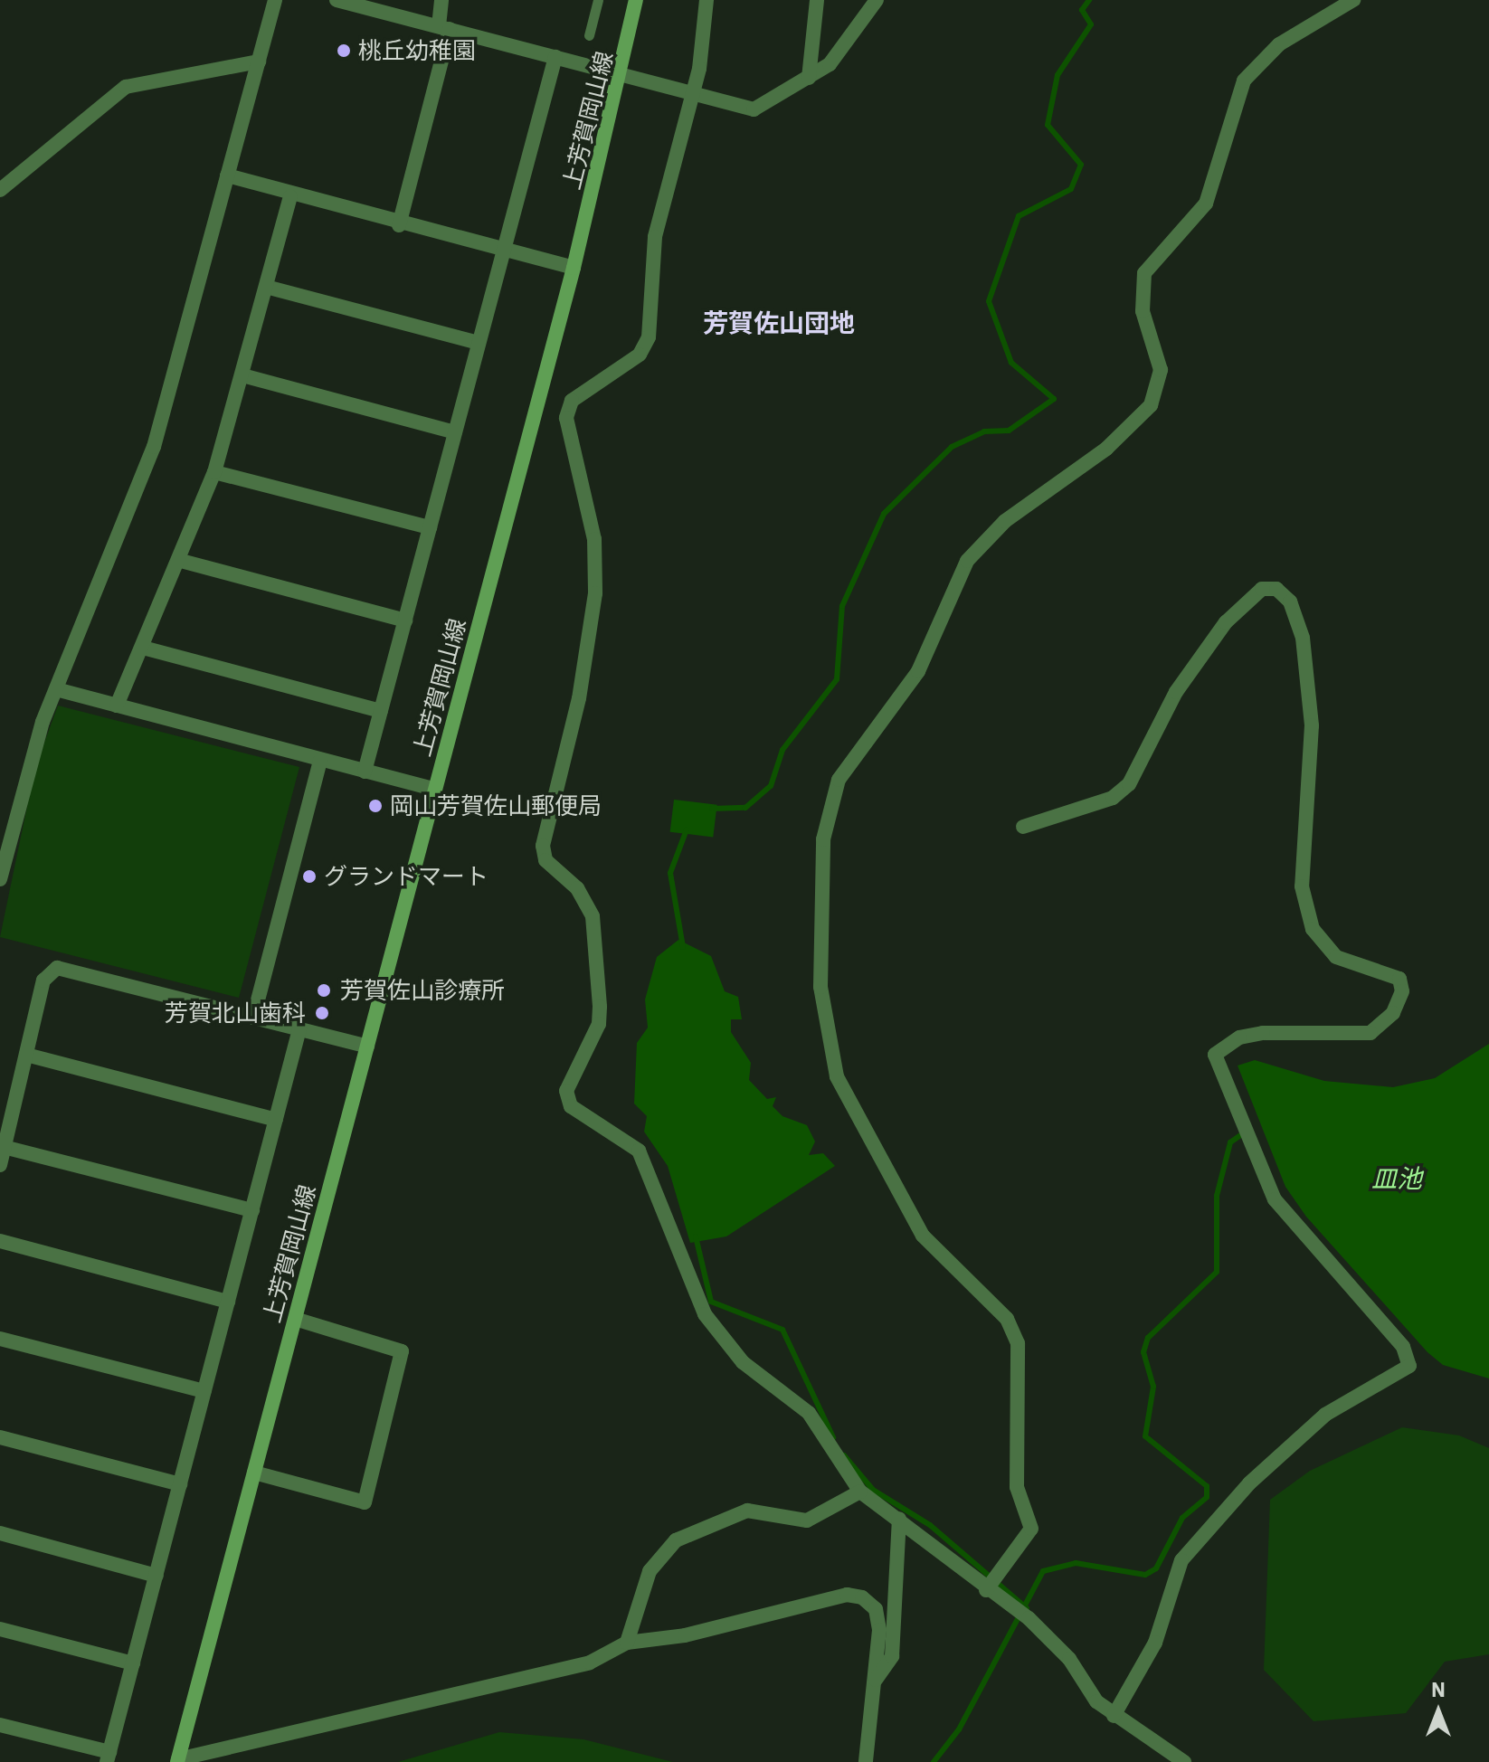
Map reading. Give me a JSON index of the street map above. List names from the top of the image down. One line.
{"streets":{"main road":["上芳賀岡山線"]},"districts":["芳賀佐山団地"],"water":["皿池"],"places":["桃丘幼稚園","岡山芳賀佐山郵便局","グランドマート","芳賀佐山診療所","芳賀北山歯科"],"north":"top"}
